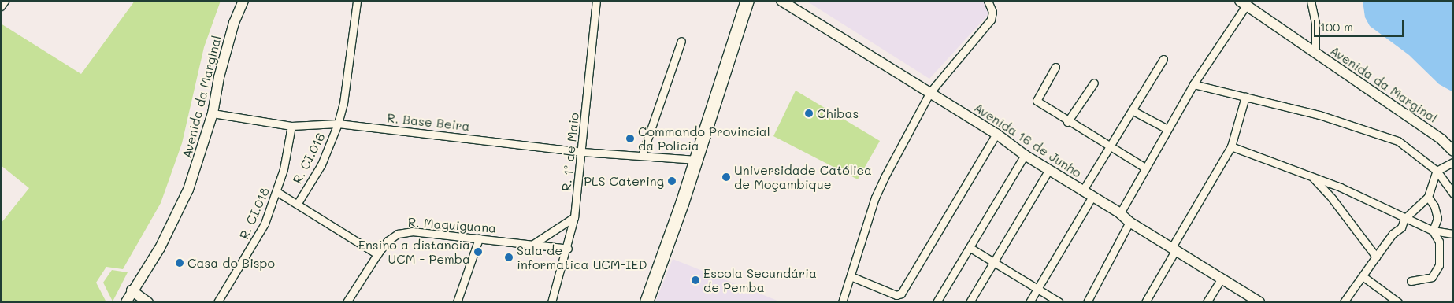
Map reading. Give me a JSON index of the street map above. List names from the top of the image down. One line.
{"streets":{"street":["Avenida da Marginal","R. Base Beira","Avenida 16 de Junho","R. 1º de Maio","R. CI.016","R. CI.018","R. Maguiguana"]},"crossings":[["Avenida da Marginal","R. Base Beira"],["R. Base Beira","R. 1º de Maio"],["R. Base Beira","R. CI.016"],["R. Base Beira","R. CI.018"],["R. 1º de Maio","R. Maguiguana"]],"places":["Chibas","Commando Provincial da Polícia","Universidade Católica de Moçambique","PLS Catering","Ensino a distancia UCM - Pemba","Sala de informatica UCM-IED","Casa do Bispo","Escola Secundária de Pemba"],"scale_bar":"100 m"}
